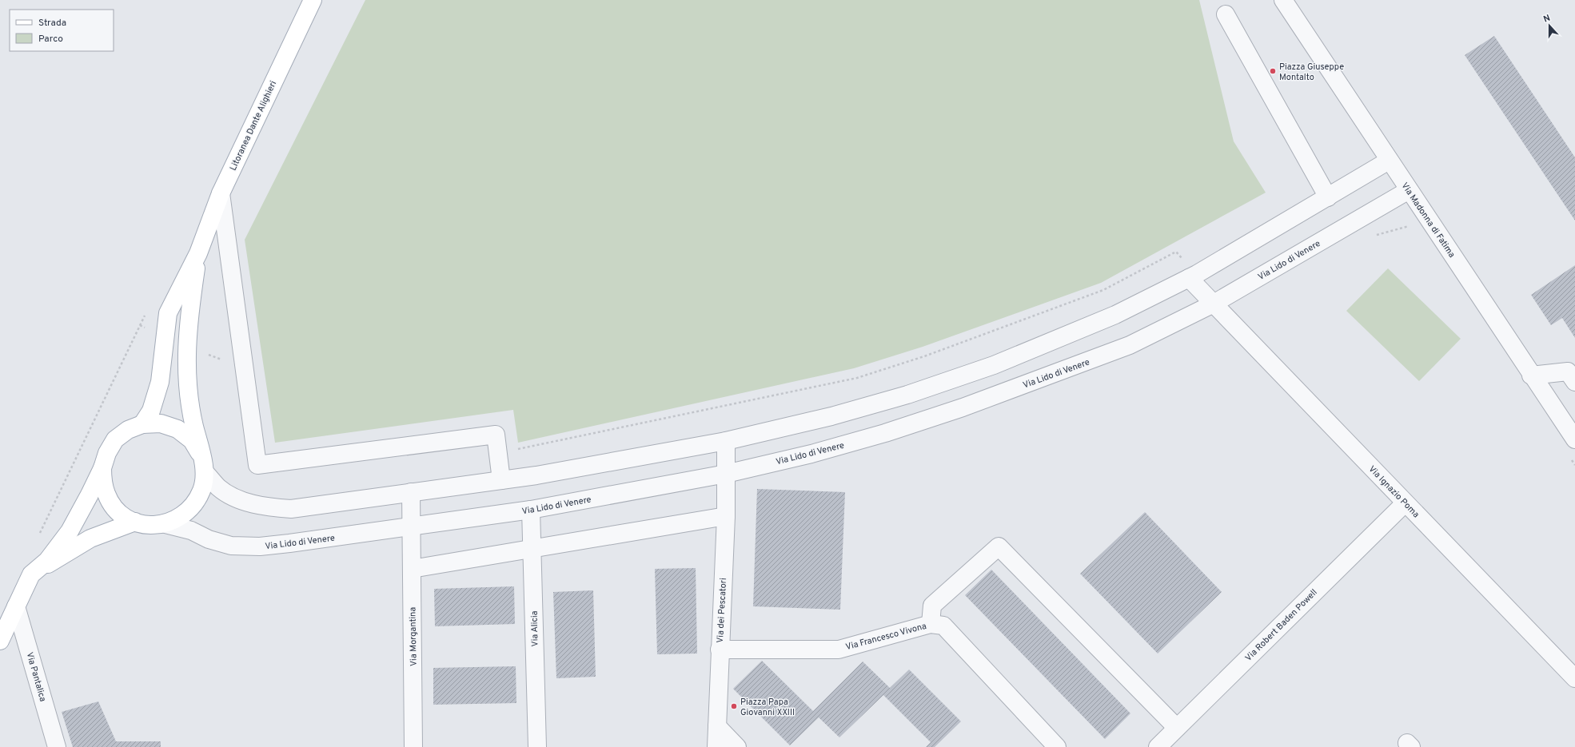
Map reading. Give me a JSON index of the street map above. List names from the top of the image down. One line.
{"streets":{"main road":["Litoranea Dante Alighieri"],"street":["Via Madonna di Fatima","Via Lido di Venere","Via Ignazio Poma","Via dei Pescatori","Via Robert Baden Powell","Via Alicia","Via Francesco Vivona","Via Morgantina","Via Pantalica"]},"crossings":[["Via Madonna di Fatima","Via Lido di Venere"],["Via Lido di Venere","Via Ignazio Poma"],["Via Lido di Venere","Via dei Pescatori"],["Via Lido di Venere","Via Alicia"],["Via Lido di Venere","Via Morgantina"],["Via Ignazio Poma","Via Robert Baden Powell"],["Via dei Pescatori","Via Francesco Vivona"]],"places":["Piazza Giuseppe Montalto","Piazza Papa Giovanni XXIII"],"legend":["Strada","Parco"],"north":"top"}
